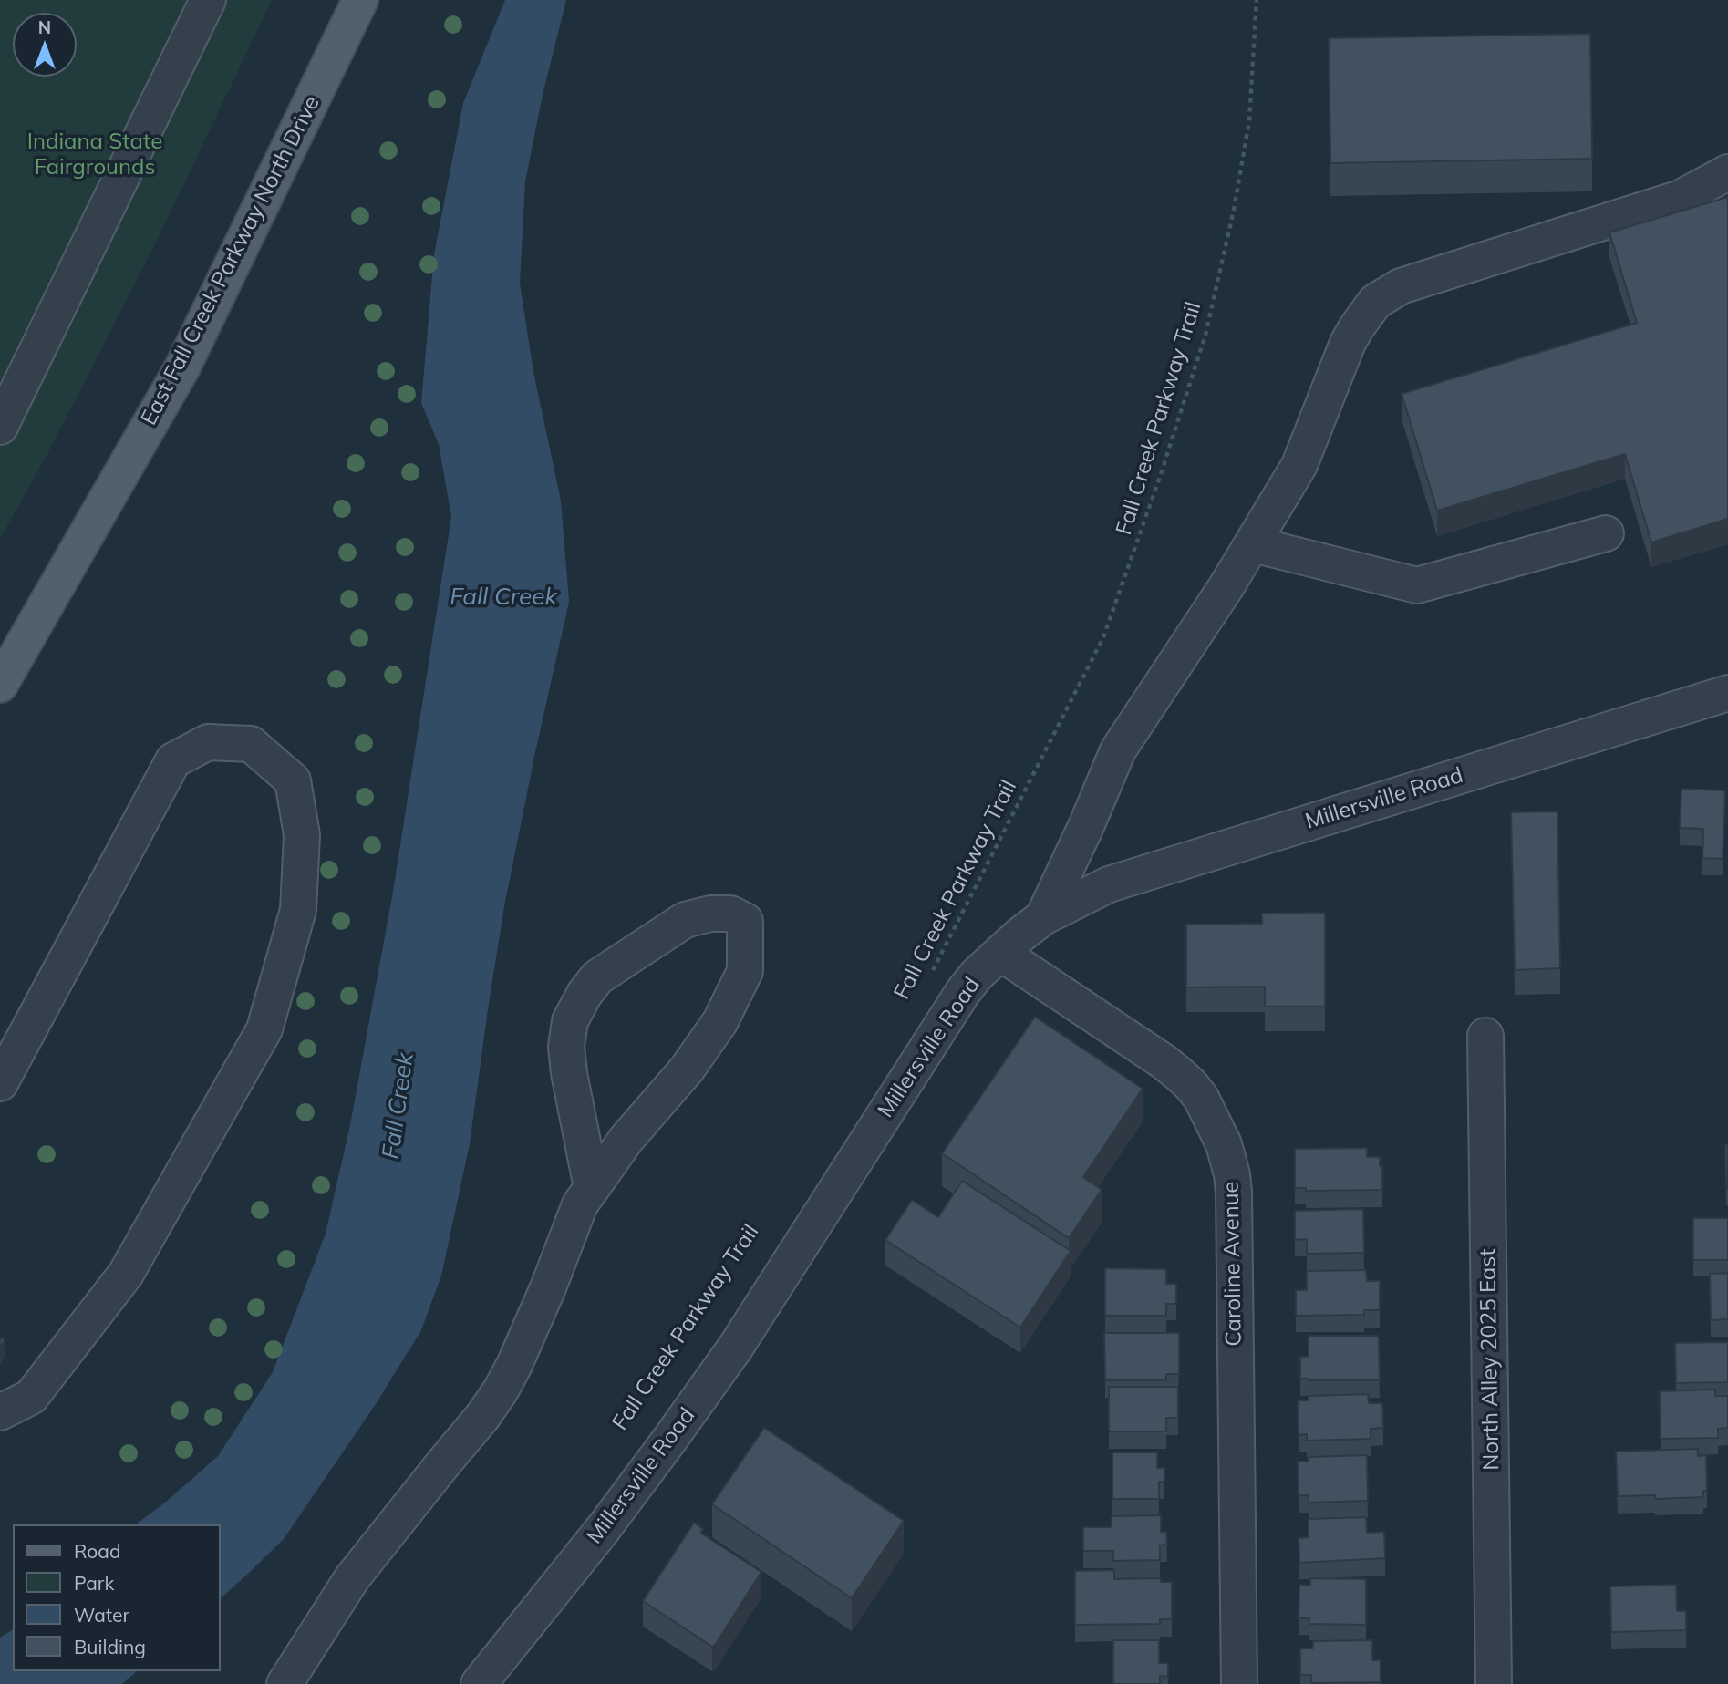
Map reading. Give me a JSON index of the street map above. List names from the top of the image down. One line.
{"streets":{"main road":["East Fall Creek Parkway North Drive"],"street":["Millersville Road","Caroline Avenue","North Alley 2025 East"],"path":["Fall Creek Parkway Trail"]},"crossings":[["Millersville Road","Caroline Avenue"]],"water":["Fall Creek"],"parks":["Indiana State Fairgrounds"],"legend":["Road","Park","Water","Building"],"north":"top"}
